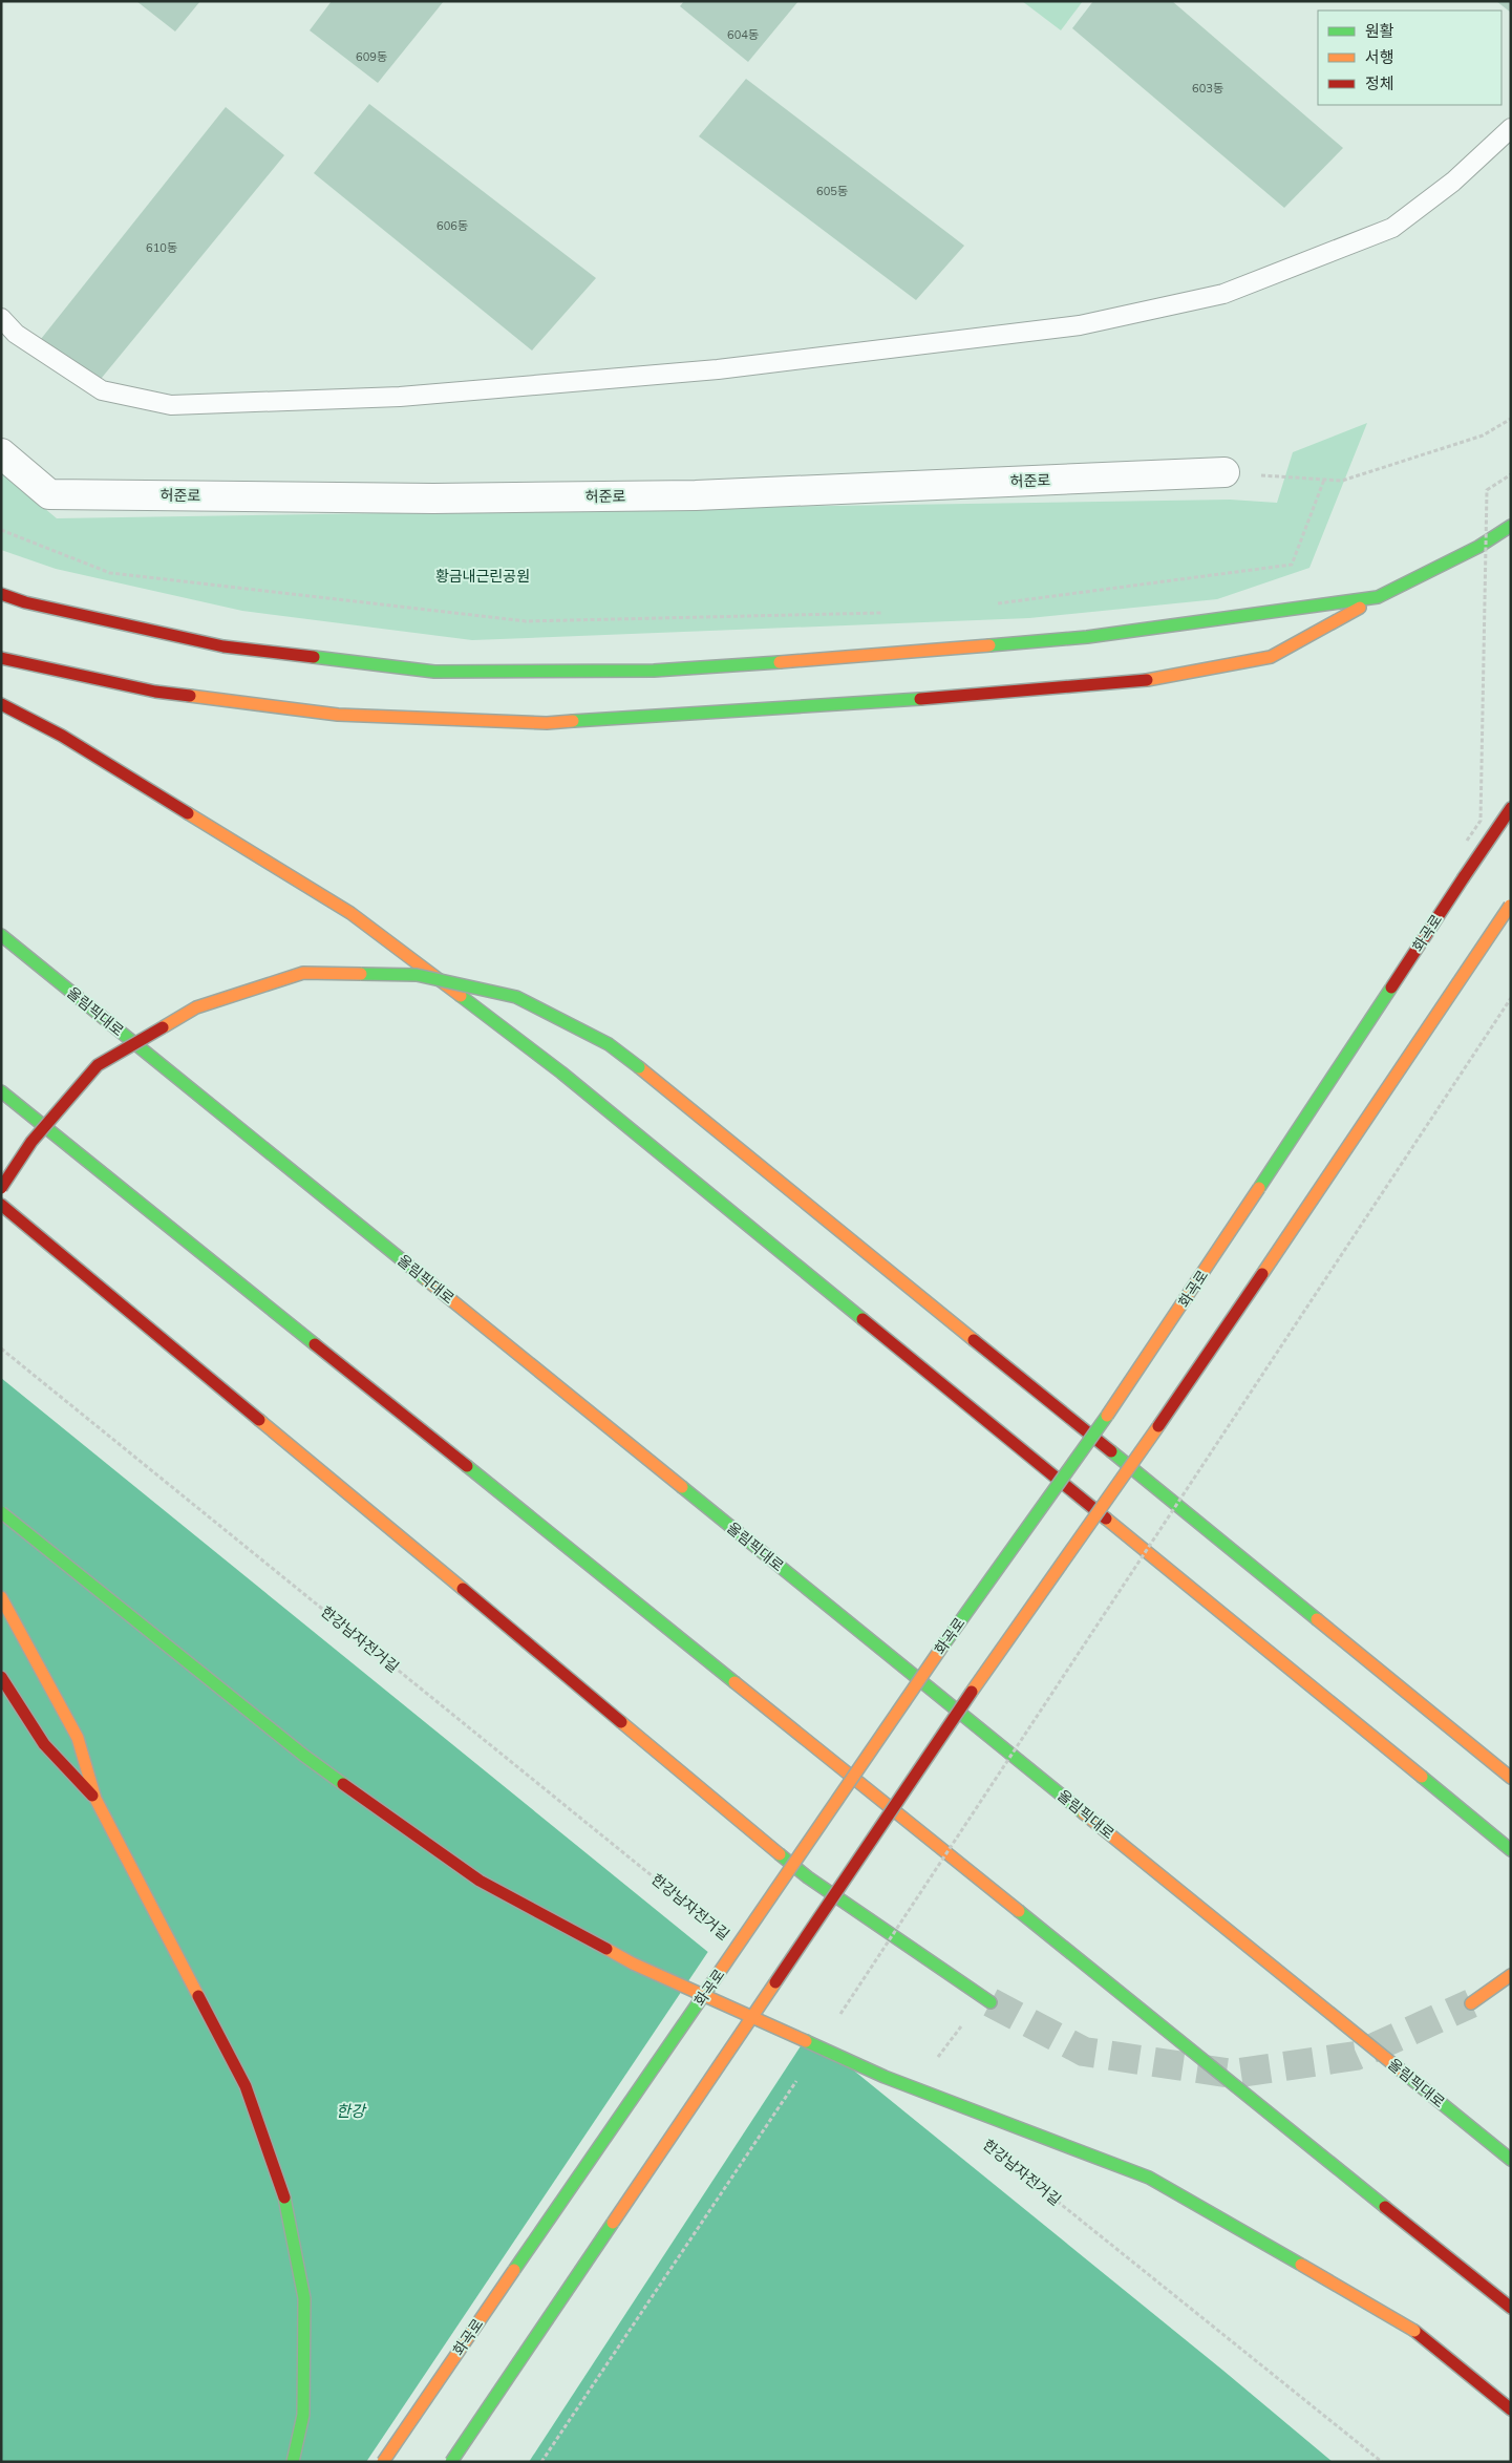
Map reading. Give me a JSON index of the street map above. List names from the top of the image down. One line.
{"streets":{"main road":["화곡로","올림픽대로"],"street":["허준로"],"path":["한강남자전거길"]},"water":["한강"],"parks":["황금내근린공원"],"house_numbers":["604동","609동","603동","605동","606동","610동"],"legend":["원활","서행","정체"]}
